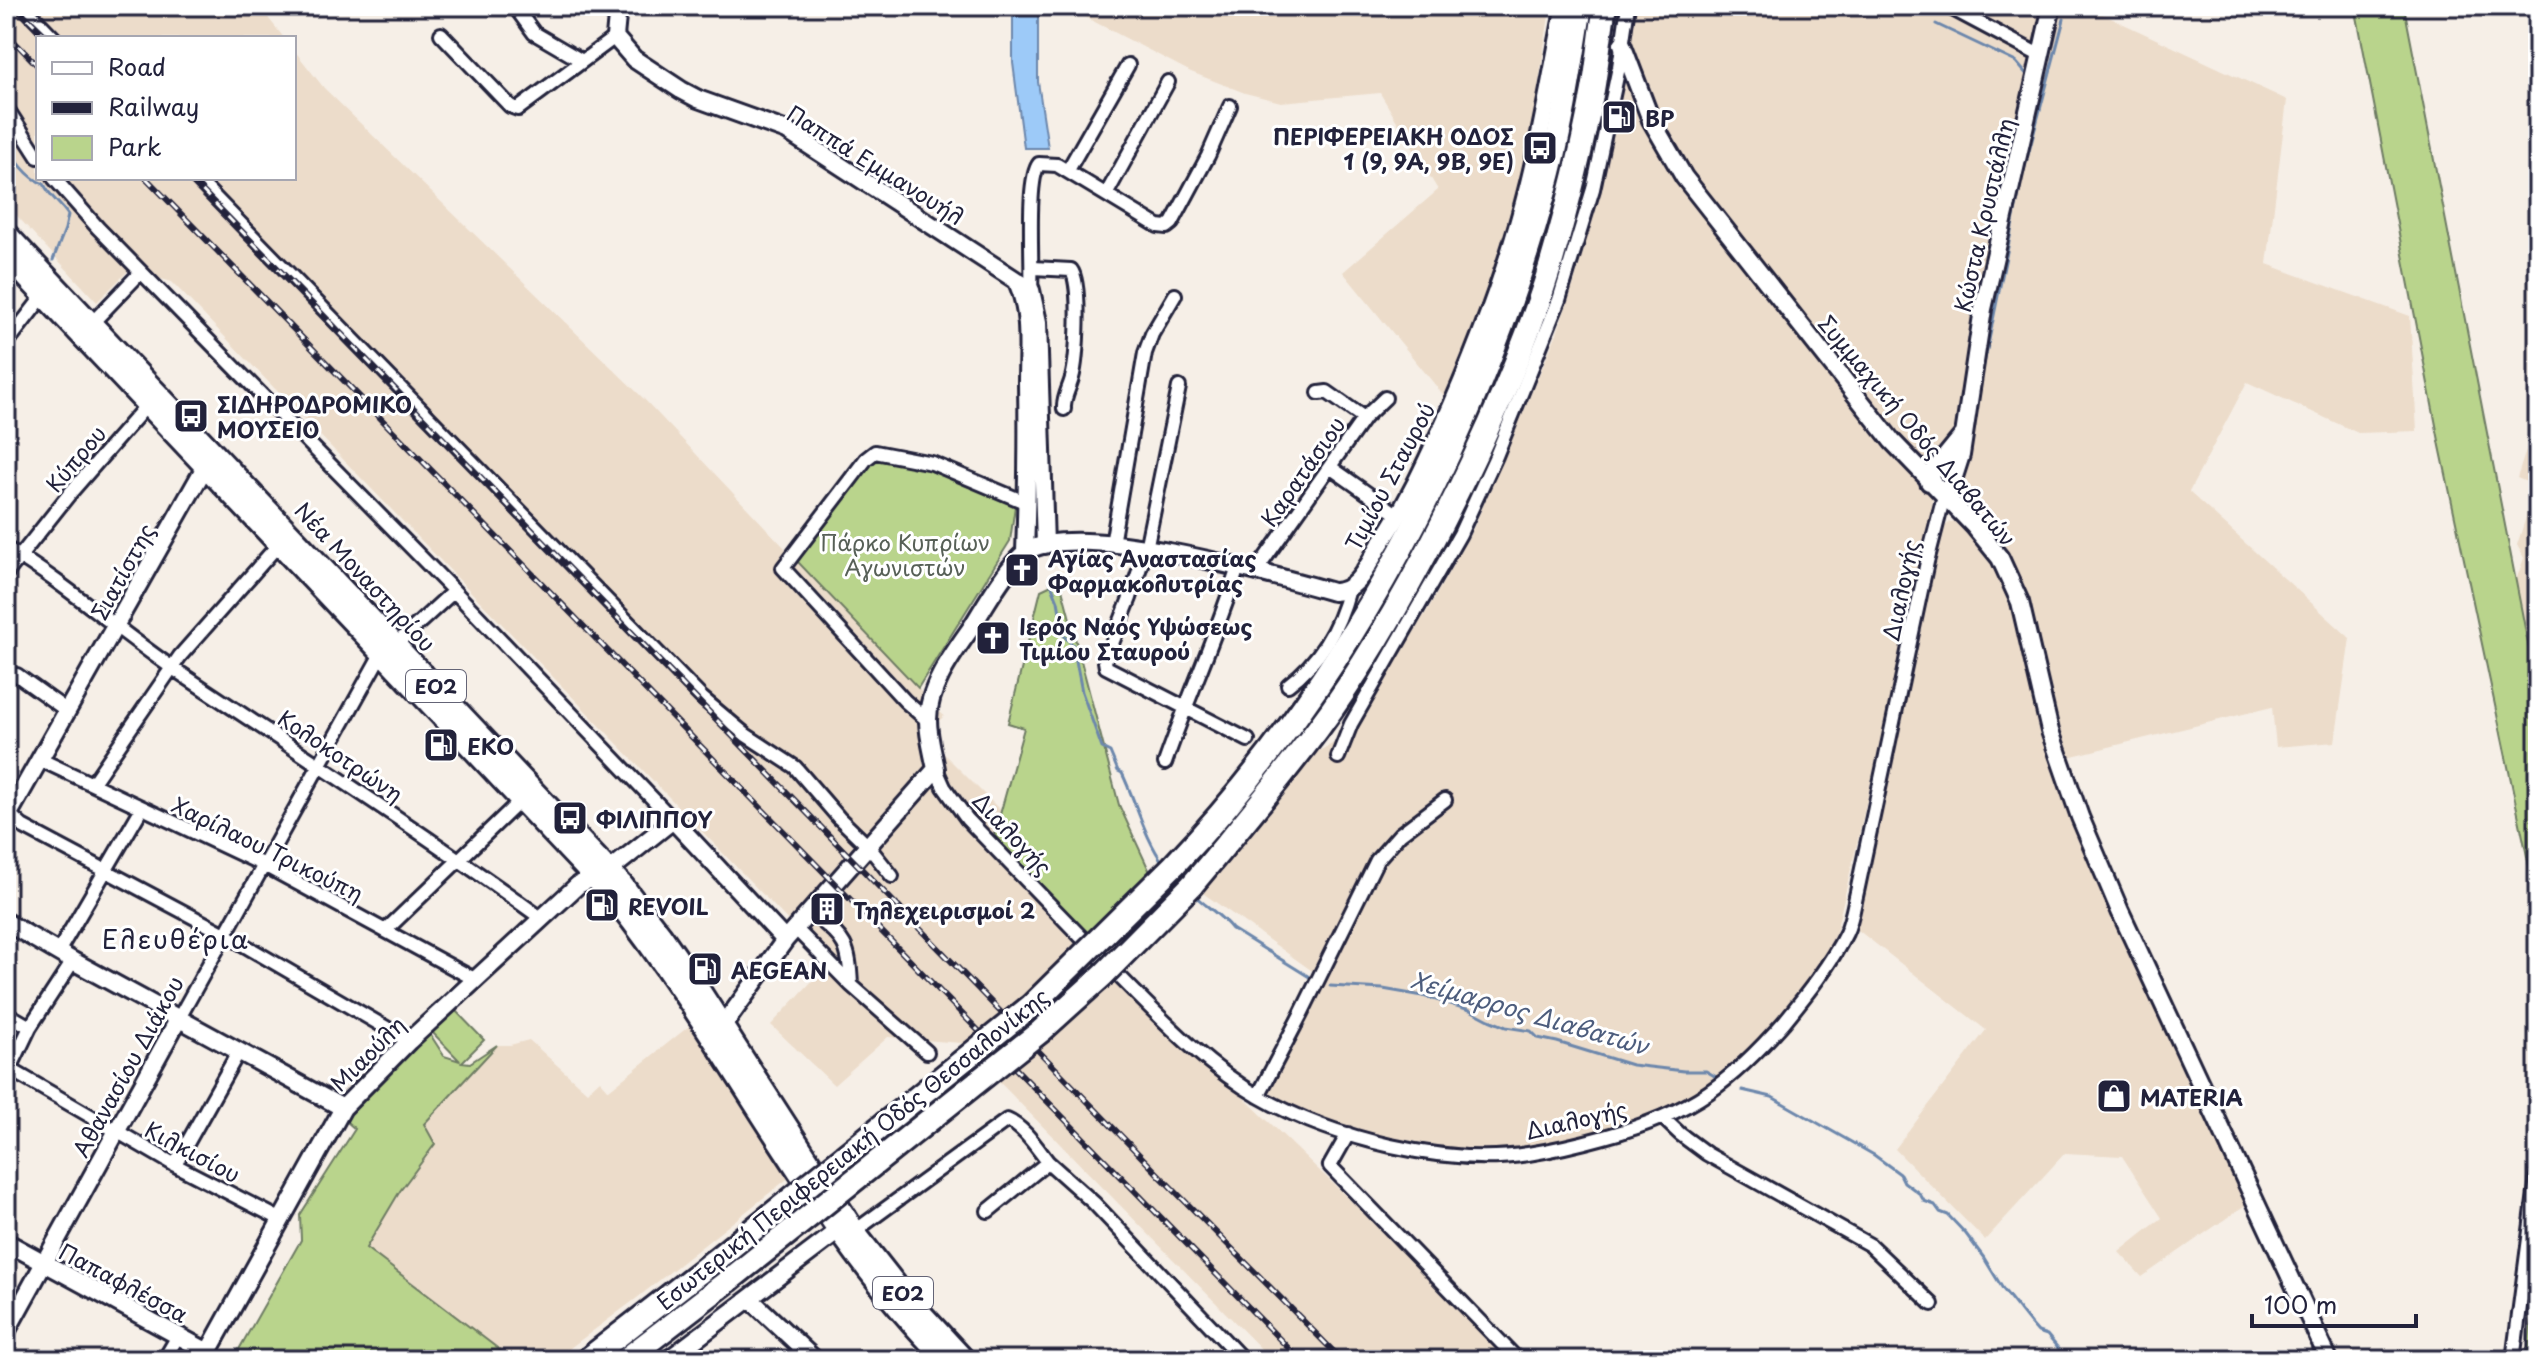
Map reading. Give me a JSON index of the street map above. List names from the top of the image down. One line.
{"streets":{"highway":["Εσωτερική Περιφερειακή Οδός Θεσσαλονίκης"],"main road":["Νέα Μοναστηρίου","ΕΟ2"],"street":["Παππά Εμμανουήλ","Κώστα Κρυστάλλη","Συμμαχική Οδός Διαβατών","Κύπρου","Καρατάσιου","Τιμίου Σταυρού","Σιατίστης","Διαλογής","Κολοκοτρώνη","Χαρίλαου Τρικούπη","Μιαούλη","Αθανασίου Διάκου","Κιλκισίου","Παπαφλέσσα"]},"crossings":[["Κώστα Κρυστάλλη","Συμμαχική Οδός Διαβατών"],["Κώστα Κρυστάλλη","Διαλογής"],["Συμμαχική Οδός Διαβατών","Διαλογής"],["Κύπρου","ΕΟ2"],["Κύπρου","Κολοκοτρώνη"],["Τιμίου Σταυρού","Εσωτερική Περιφερειακή Οδός Θεσσαλονίκης"],["Σιατίστης","ΕΟ2"],["Σιατίστης","Κολοκοτρώνη"],["Σιατίστης","Χαρίλαου Τρικούπη"],["Νέα Μοναστηρίου","ΕΟ2"],["Νέα Μοναστηρίου","Μιαούλη"],["Νέα Μοναστηρίου","Αθανασίου Διάκου"],["Κολοκοτρώνη","Μιαούλη"],["Κολοκοτρώνη","Αθανασίου Διάκου"],["Χαρίλαου Τρικούπη","Μιαούλη"],["Χαρίλαου Τρικούπη","Αθανασίου Διάκου"],["Μιαούλη","Κιλκισίου"],["Μιαούλη","Παπαφλέσσα"],["Αθανασίου Διάκου","Κιλκισίου"],["Αθανασίου Διάκου","Παπαφλέσσα"]],"districts":["Ελευθέρια"],"water":["Χείμαρρος Διαβατών"],"parks":["Πάρκο Κυπρίων Αγωνιστών"],"places":{"fuel station":["BP","EKO","REVOIL","AEGEAN"],"bus stop":["ΠΕΡΙΦΕΡΕΙΑΚΗ ΟΔΟΣ 1 (9, 9Α, 9Β, 9Ε)","ΣΙΔΗΡΟΔΡΟΜΙΚΟ ΜΟΥΣΕΙΟ","ΦΙΛΙΠΠΟΥ"],"church":["Αγίας Αναστασίας Φαρμακολυτρίας","Ιερός Ναός Υψώσεως Τιμίου Σταυρού"],"building":["Τηλεχειρισμοί 2"],"shop":["MATERIA"]},"legend":["Road","Railway","Park"],"scale_bar":"100 m"}
